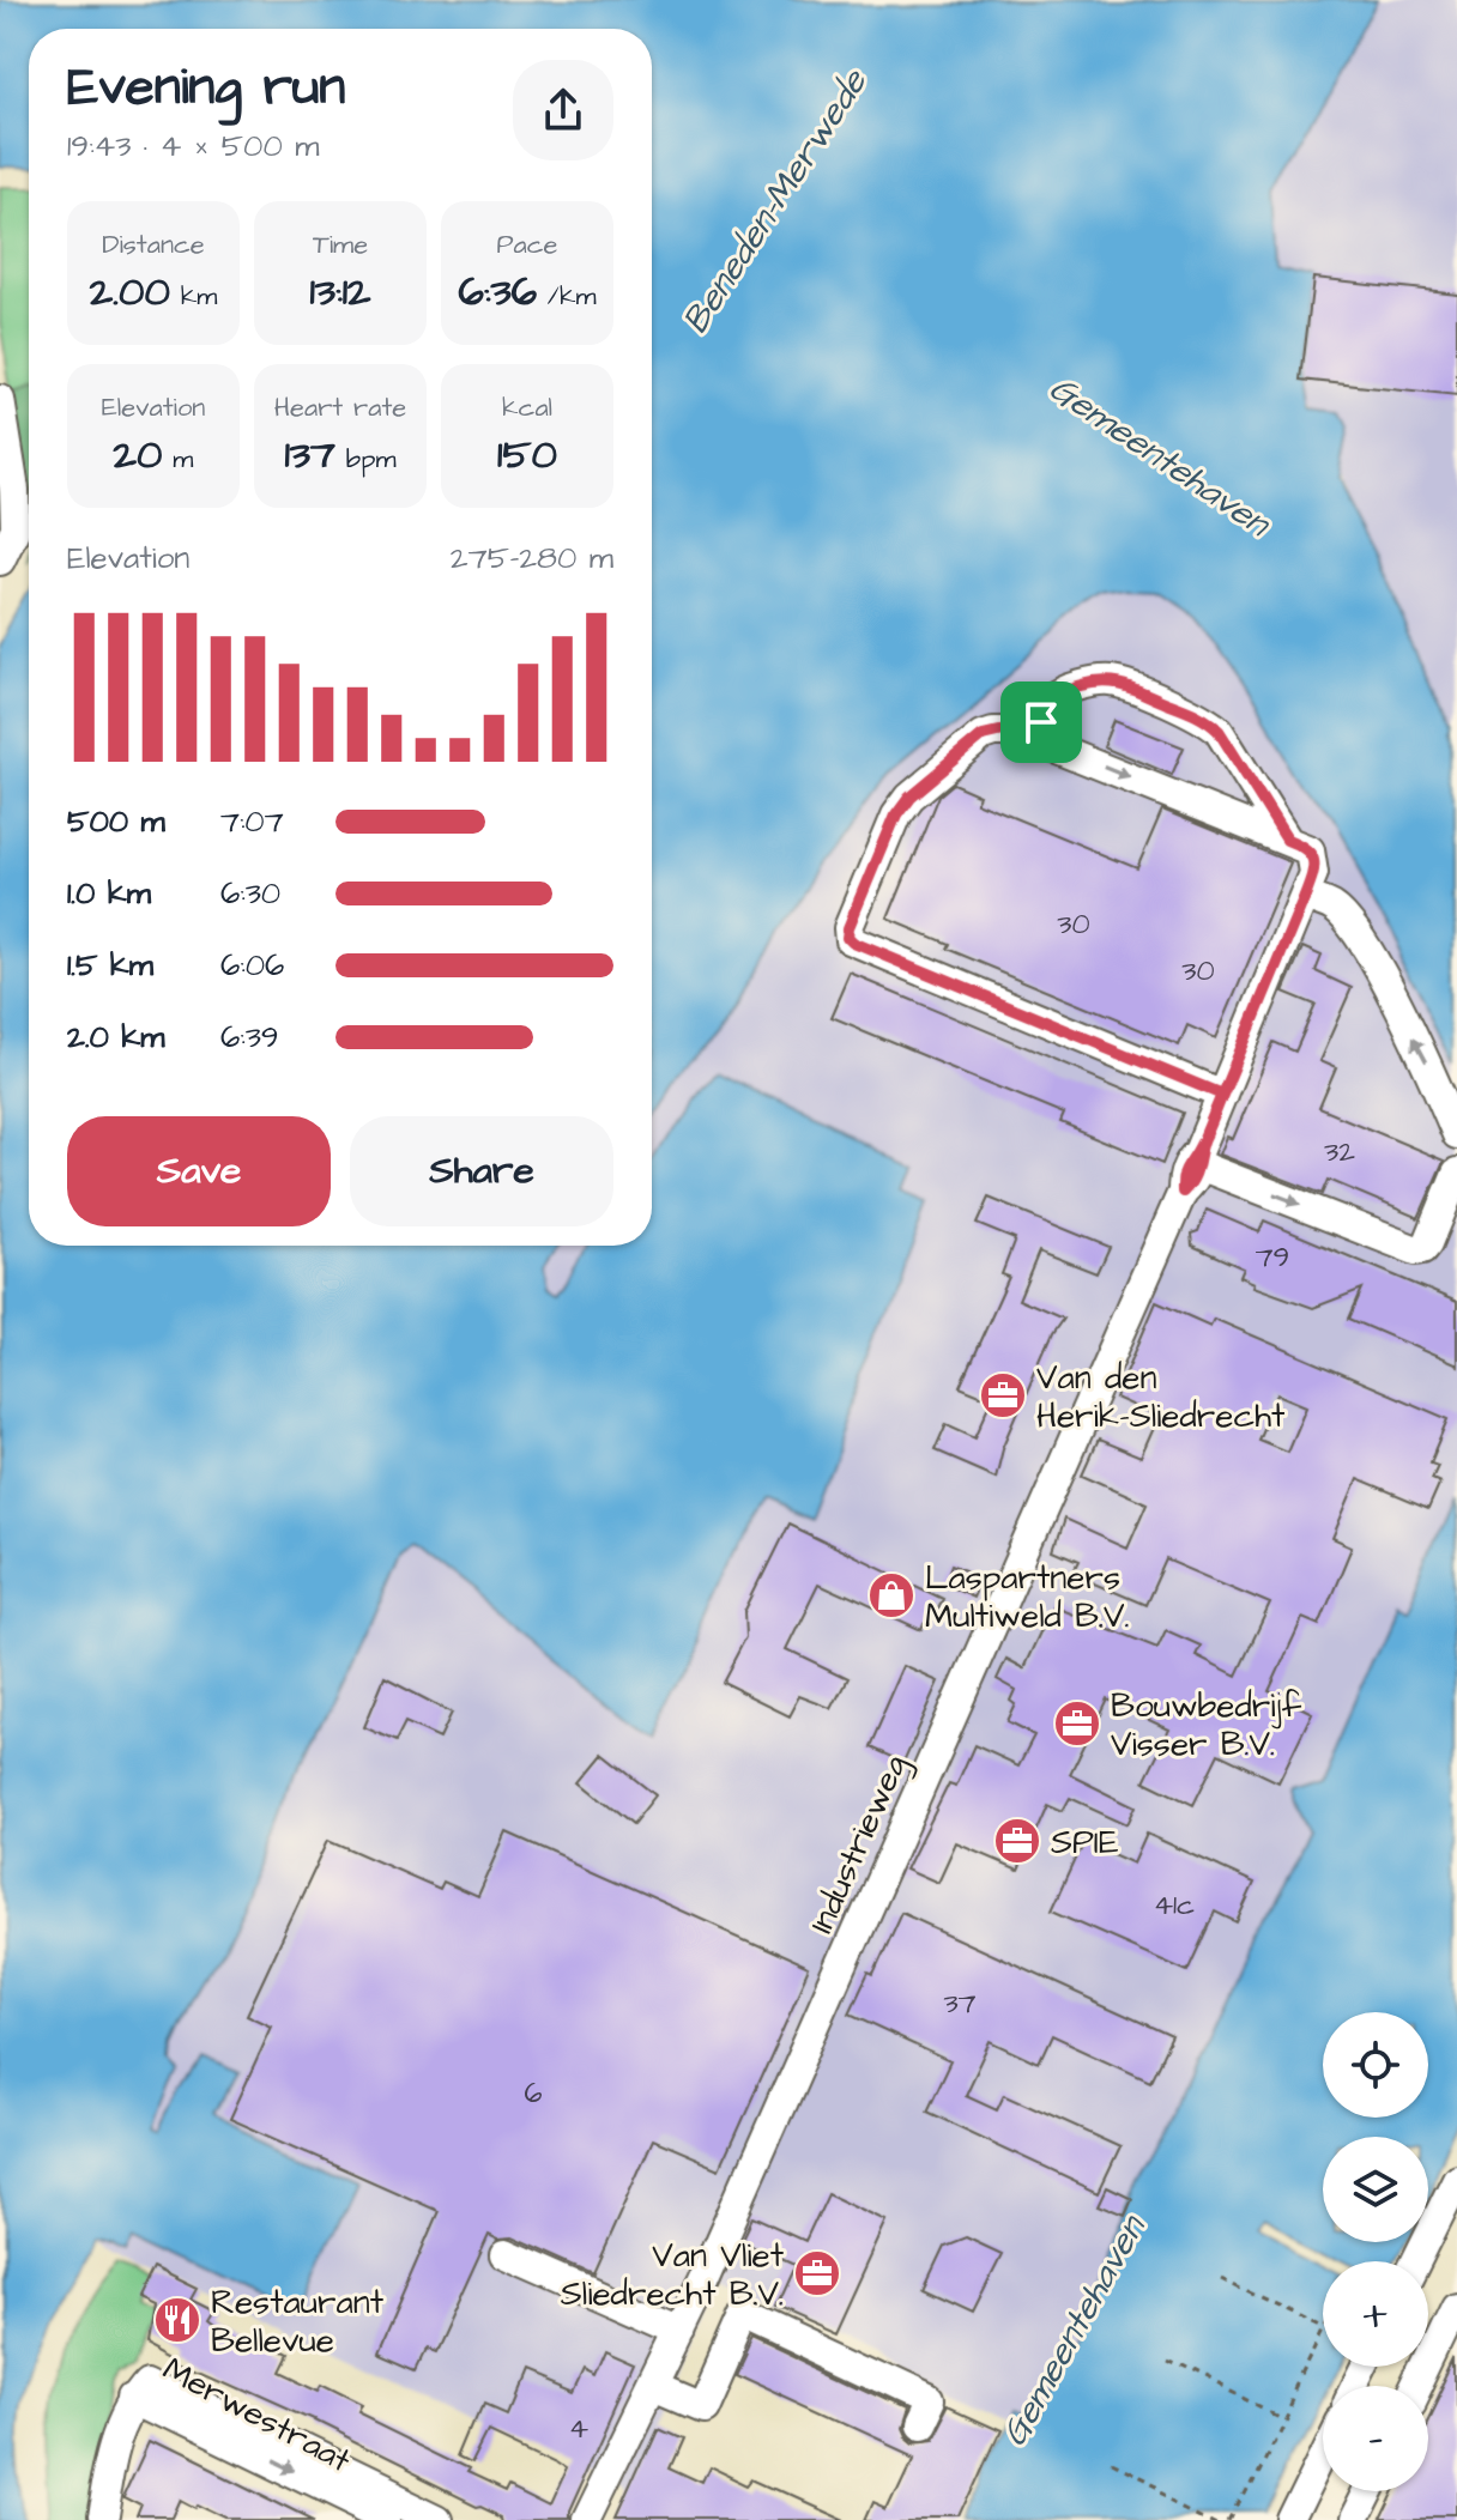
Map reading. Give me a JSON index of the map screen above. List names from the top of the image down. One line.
{"streets":{"street":["Industrieweg","Merwestraat"]},"water":["Beneden-Merwede","Gemeentehaven"],"places":{"office":["Van den Herik-Sliedrecht","Bouwbedrijf Visser B.V.","SPIE","Van Vliet Sliedrecht B.V."],"shop":["Laspartners Multiweld B.V."],"restaurant":["Restaurant Bellevue"]},"house_numbers":["30","30","32","79","41c","37","6","4"],"page":{"heading":["Evening run","19:43 · 4 × 500 m"],"stats":[["Distance","2.00 km"],["Time","13:12"],["Pace","6:36 /km"],["Elevation","20 m"],["Heart rate","137 bpm"],["kcal","150"]],"chart":["Elevation","275–280 m"],"list":[{"name":"500 m","note":"7:07"},{"name":"1.0 km","note":"6:30"},{"name":"1.5 km","note":"6:06"},{"name":"2.0 km","note":"6:39"}],"buttons":["Save","Share"],"map_buttons":["+","−"]}}
